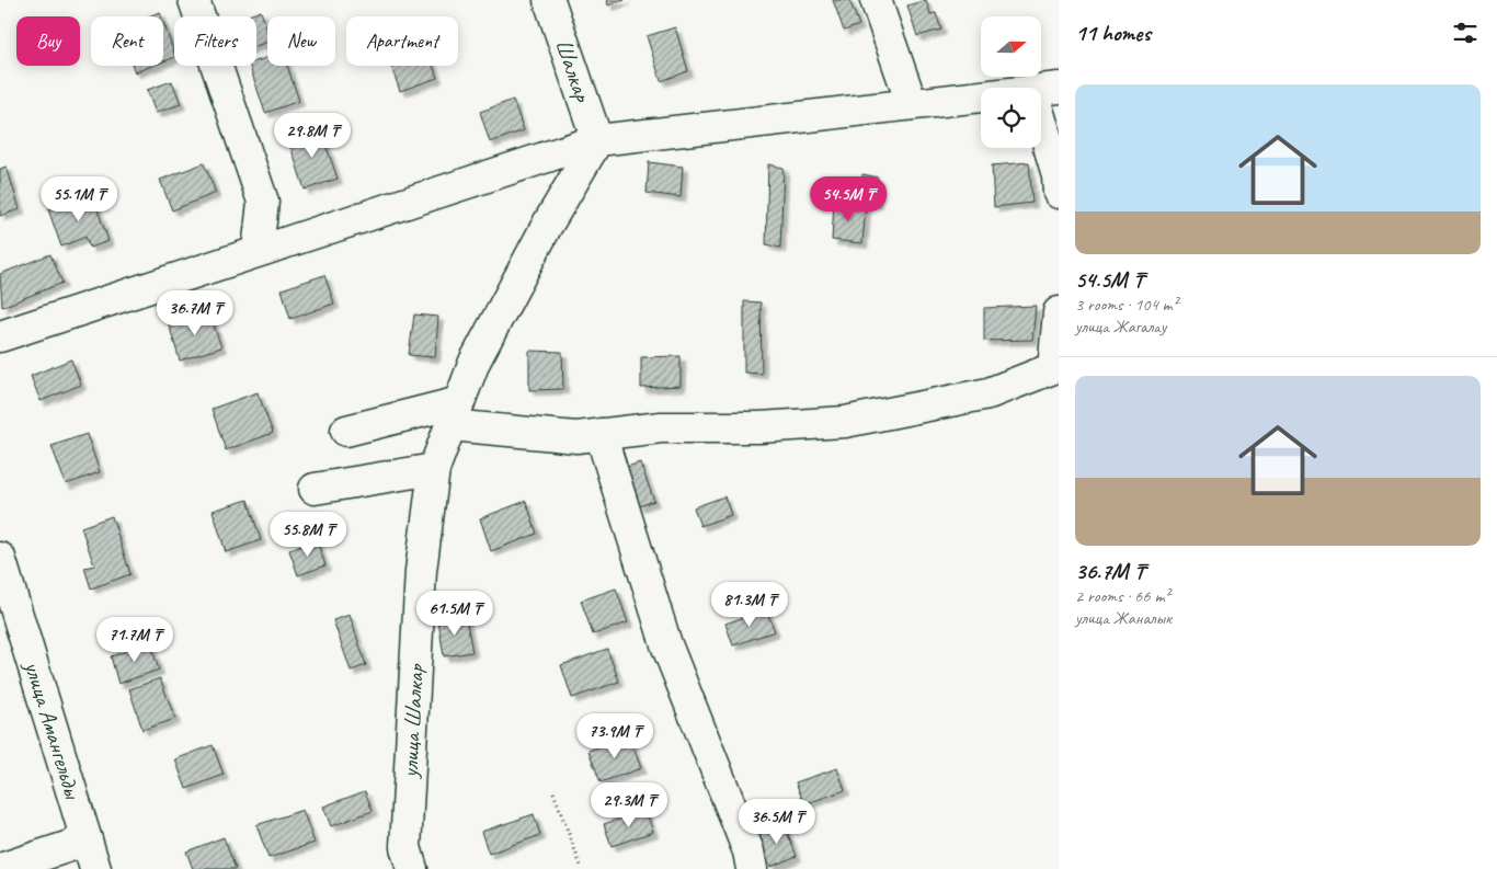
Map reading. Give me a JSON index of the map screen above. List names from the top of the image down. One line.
{"streets":{"street":["Шалкар","улица Шалкар","улица Амангельды"]},"crossings":[["Шалкар","улица Шалкар"]],"north":"right","page":{"heading":"11 homes","chip":["Buy","Rent","Filters","New","Apartment"],"list":[{"name":"54.5M ₸","note":"3 rooms · 104 m² · улица Жагалау"},{"name":"36.7M ₸","note":"2 rooms · 66 m² · улица Жаналык"}],"price":["29.8M ₸","55.1M ₸","54.5M ₸","36.7M ₸","55.8M ₸","81.3M ₸","61.5M ₸","71.7M ₸","73.9M ₸","29.3M ₸","36.5M ₸"]}}
